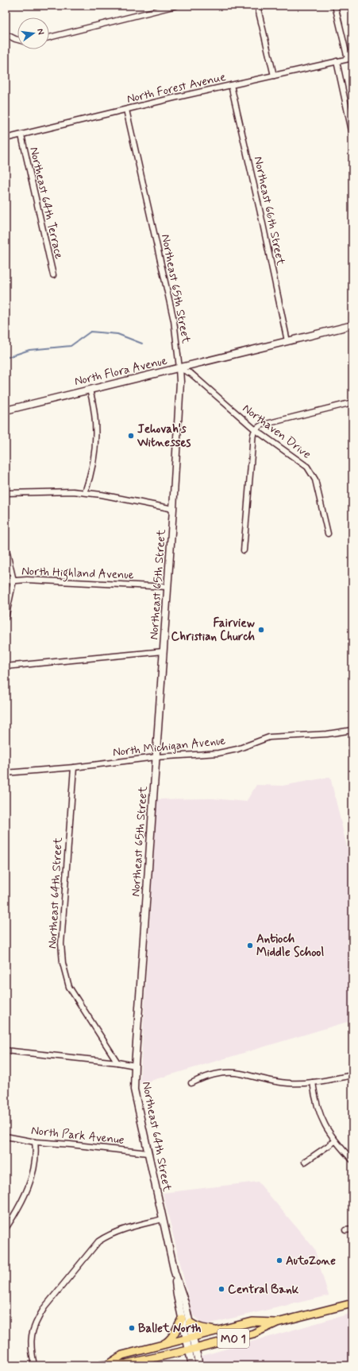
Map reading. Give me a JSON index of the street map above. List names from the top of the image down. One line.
{"streets":{"main road":["MO 1"],"street":["North Forest Avenue","Northeast 64th Terrace","Northeast 66th Street","Northeast 65th Street","North Flora Avenue","Northaven Drive","North Highland Avenue","North Michigan Avenue","Northeast 64th Street","North Park Avenue"]},"crossings":[["North Forest Avenue","Northeast 64th Terrace"],["North Forest Avenue","Northeast 66th Street"],["North Forest Avenue","Northeast 65th Street"],["Northeast 66th Street","North Flora Avenue"],["Northeast 65th Street","North Flora Avenue"],["Northeast 65th Street","Northaven Drive"],["Northeast 65th Street","North Highland Avenue"],["Northeast 65th Street","North Michigan Avenue"],["Northeast 65th Street","Northeast 64th Street"],["North Flora Avenue","Northaven Drive"],["North Michigan Avenue","Northeast 64th Street"],["Northeast 64th Street","North Park Avenue"],["Northeast 64th Street","MO 1"]],"places":["Jehovah's Witnesses","Fairview Christian Church","Antioch Middle School","AutoZone","Central Bank","Ballet North"],"north":"right"}
